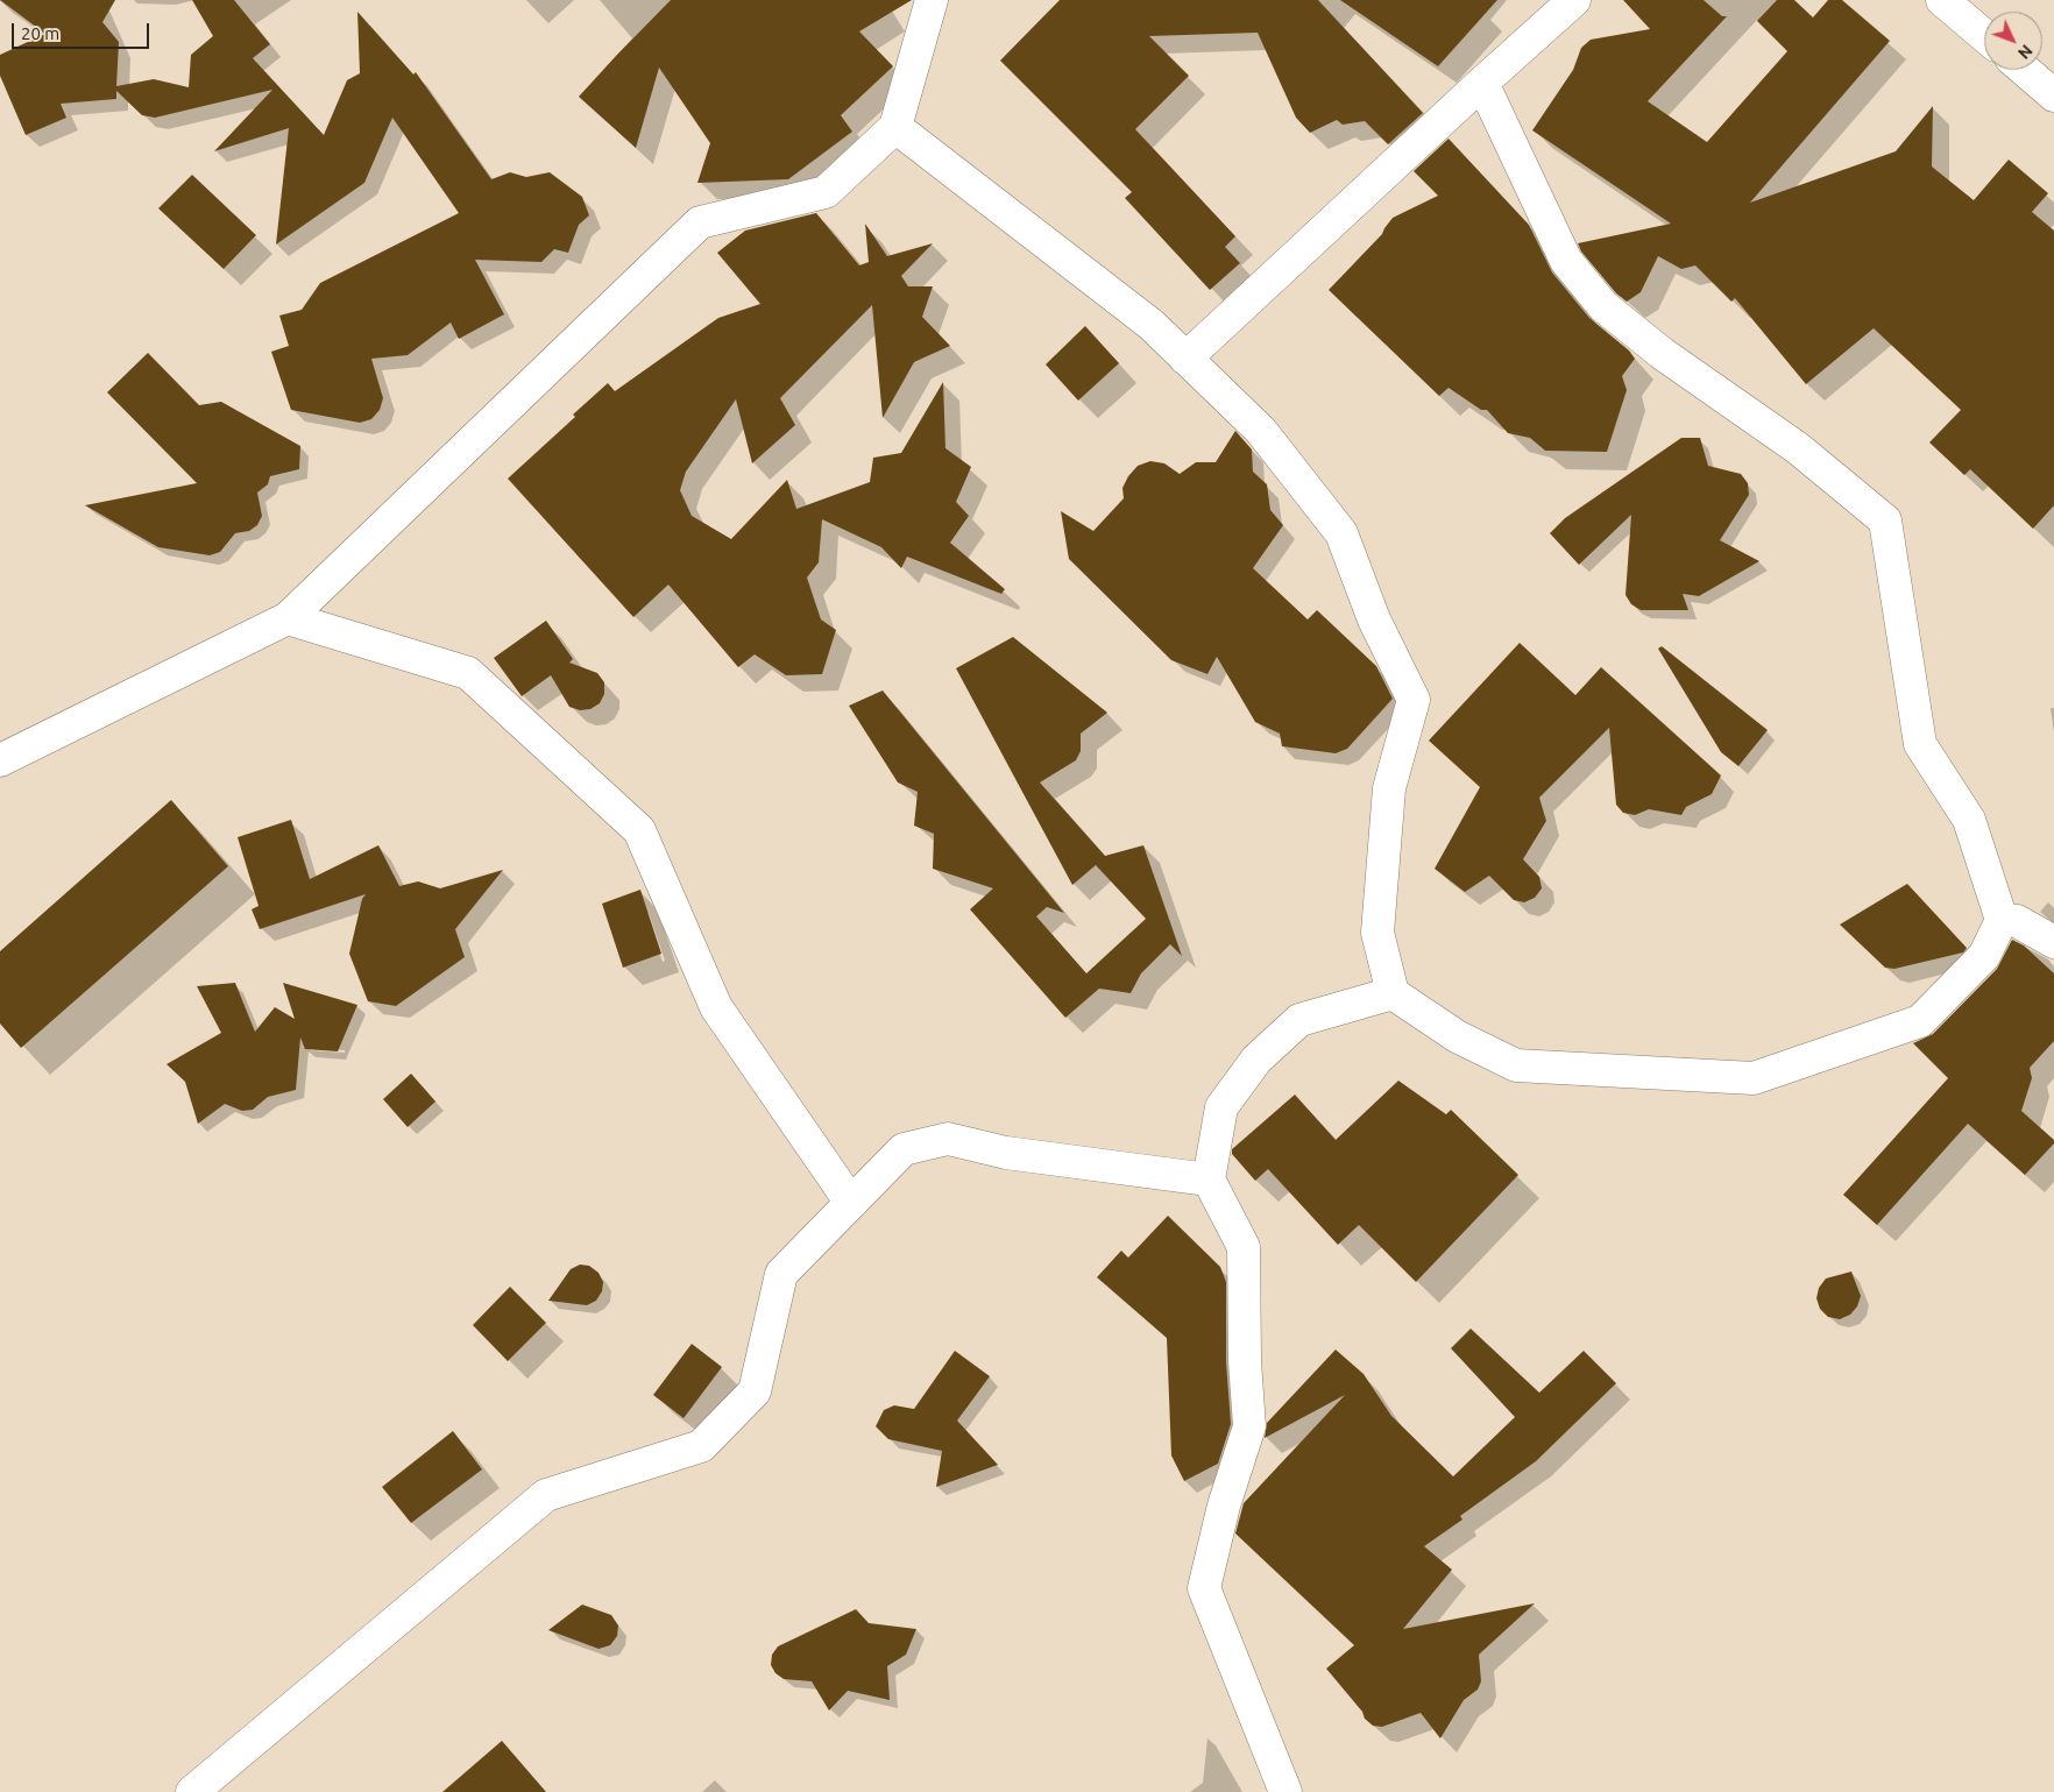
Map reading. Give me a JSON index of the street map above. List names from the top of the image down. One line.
{"scale_bar":"20 m","north":"bottom right"}
